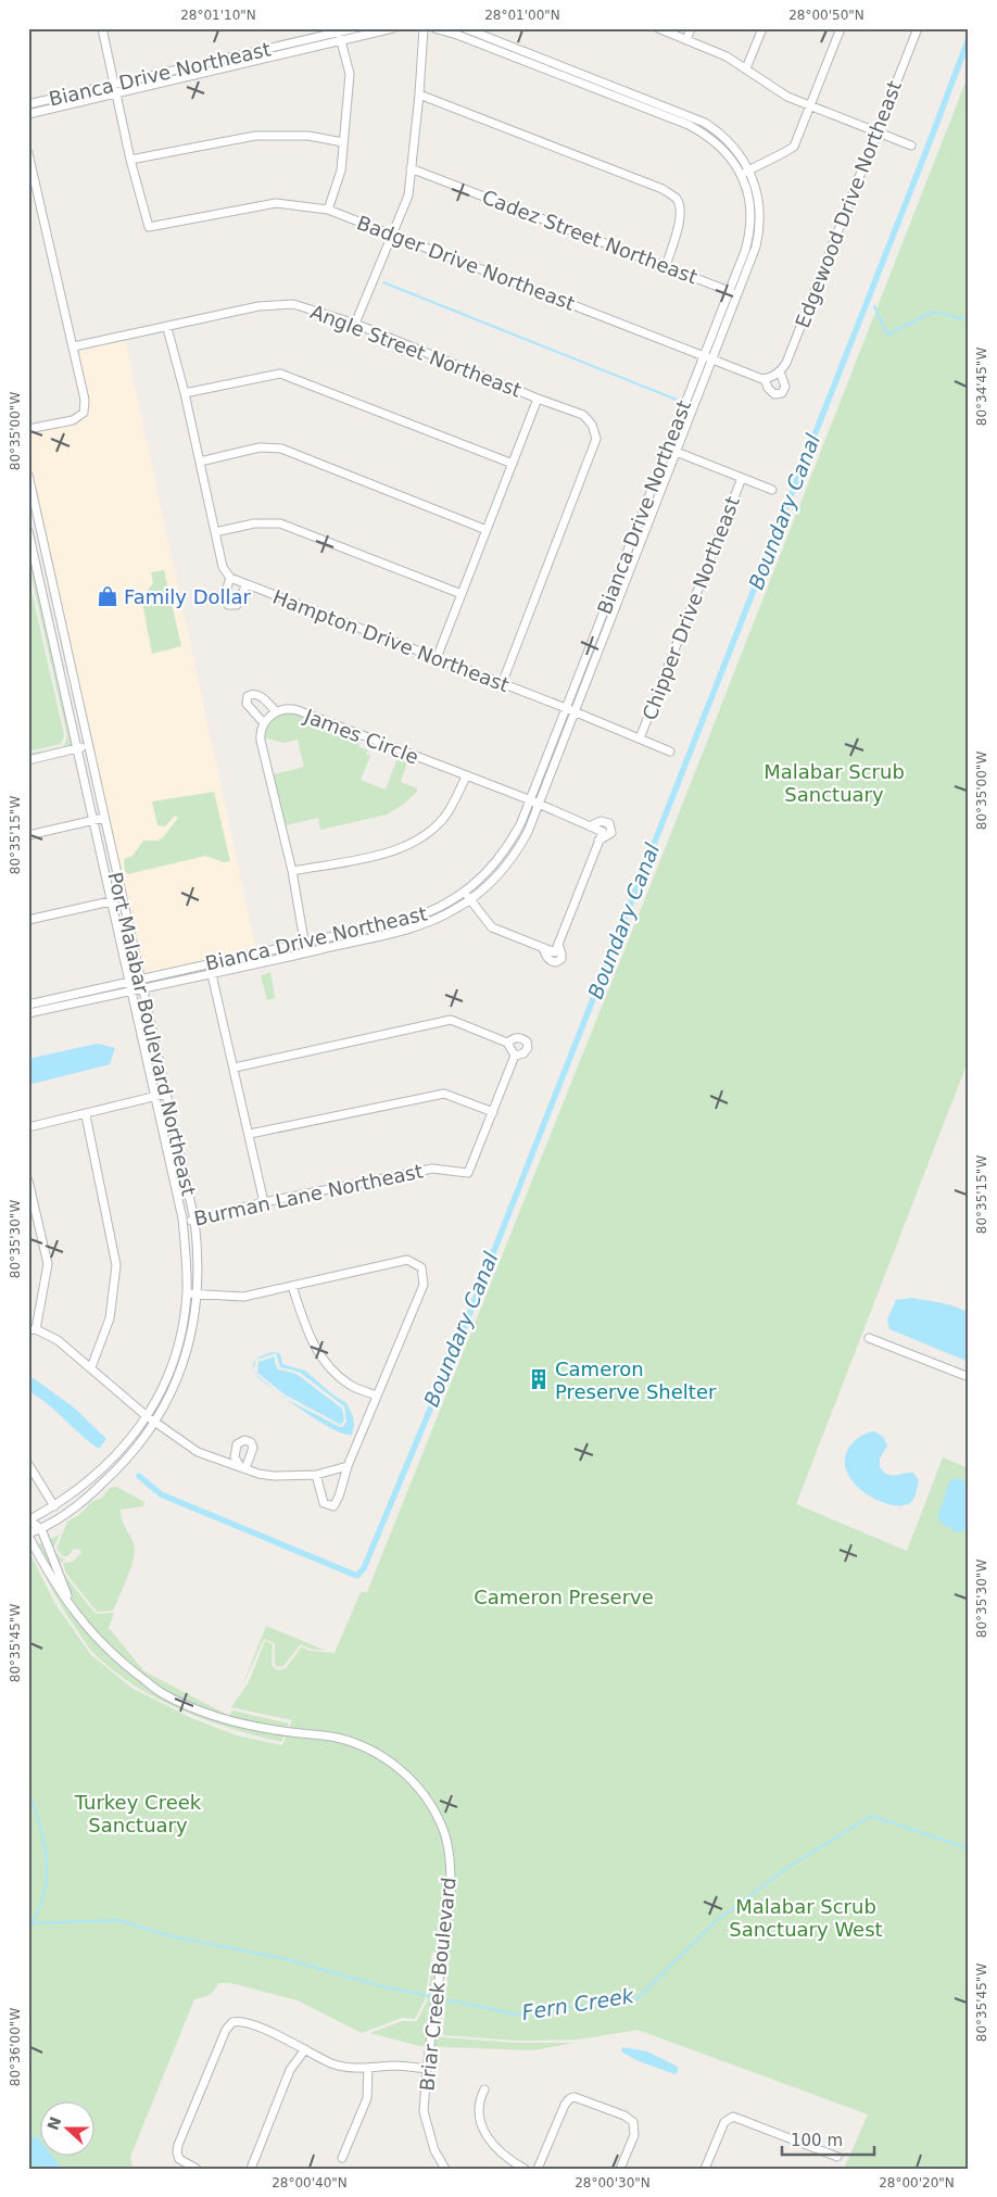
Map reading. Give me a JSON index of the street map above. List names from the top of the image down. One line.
{"streets":{"street":["Bianca Drive Northeast","Edgewood Drive Northeast","Cadez Street Northeast","Badger Drive Northeast","Angle Street Northeast","Chipper Drive Northeast","Hampton Drive Northeast","James Circle","Port Malabar Boulevard Northeast","Burman Lane Northeast","Briar Creek Boulevard"]},"crossings":[["Bianca Drive Northeast","Cadez Street Northeast"],["Bianca Drive Northeast","Badger Drive Northeast"],["Bianca Drive Northeast","Hampton Drive Northeast"],["Bianca Drive Northeast","James Circle"],["Bianca Drive Northeast","Port Malabar Boulevard Northeast"],["Edgewood Drive Northeast","Badger Drive Northeast"],["Angle Street Northeast","Hampton Drive Northeast"],["Chipper Drive Northeast","Hampton Drive Northeast"],["Port Malabar Boulevard Northeast","Burman Lane Northeast"],["Port Malabar Boulevard Northeast","Briar Creek Boulevard"]],"water":["Boundary Canal","Fern Creek"],"parks":["Malabar Scrub Sanctuary","Cameron Preserve","Turkey Creek Sanctuary","Malabar Scrub Sanctuary West"],"places":{"shop":["Family Dollar"],"building":["Cameron Preserve Shelter"]},"scale_bar":"100 m","north":"left","coordinates":["28°01'10\"N","28°01'00\"N","28°00'50\"N","80°34'45\"W","80°35'00\"W","80°35'15\"W","80°35'30\"W","80°35'45\"W","80°36'00\"W","28°00'40\"N","28°00'30\"N","28°00'20\"N"]}
